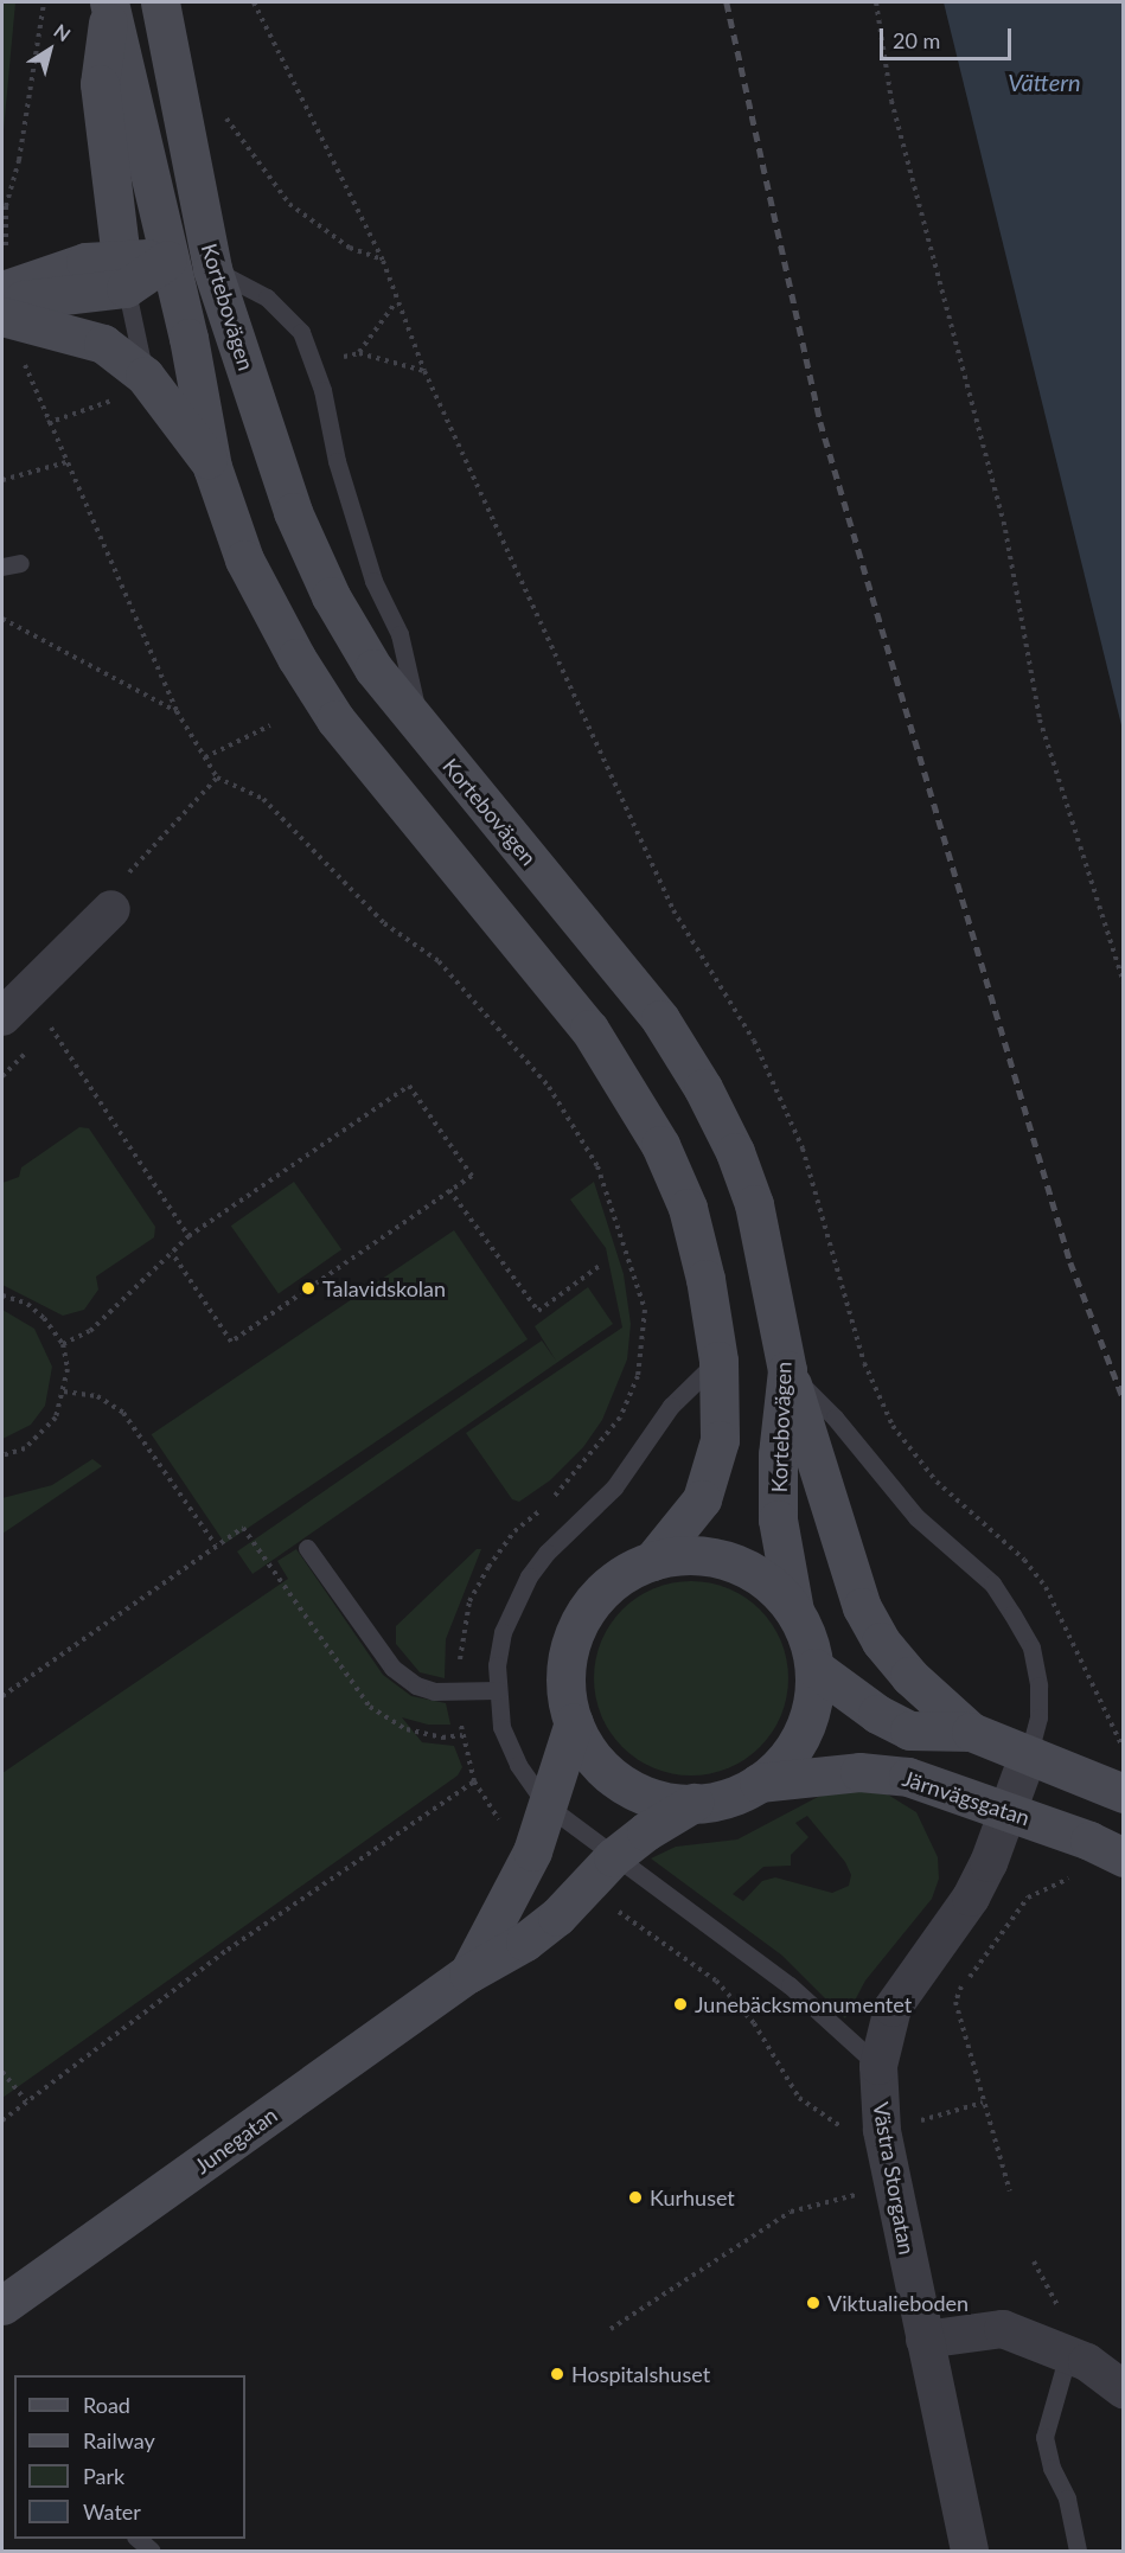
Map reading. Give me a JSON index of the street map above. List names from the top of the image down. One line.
{"streets":{"street":["Kortebovägen","Järnvägsgatan","Junegatan","Västra Storgatan"]},"crossings":[["Kortebovägen","Järnvägsgatan"],["Kortebovägen","Junegatan"],["Järnvägsgatan","Junegatan"],["Järnvägsgatan","Västra Storgatan"]],"water":["Vättern"],"places":["Talavidskolan","Junebäcksmonumentet","Kurhuset","Viktualieboden","Hospitalshuset"],"legend":["Road","Railway","Park","Water"],"scale_bar":"20 m","north":"top right"}
